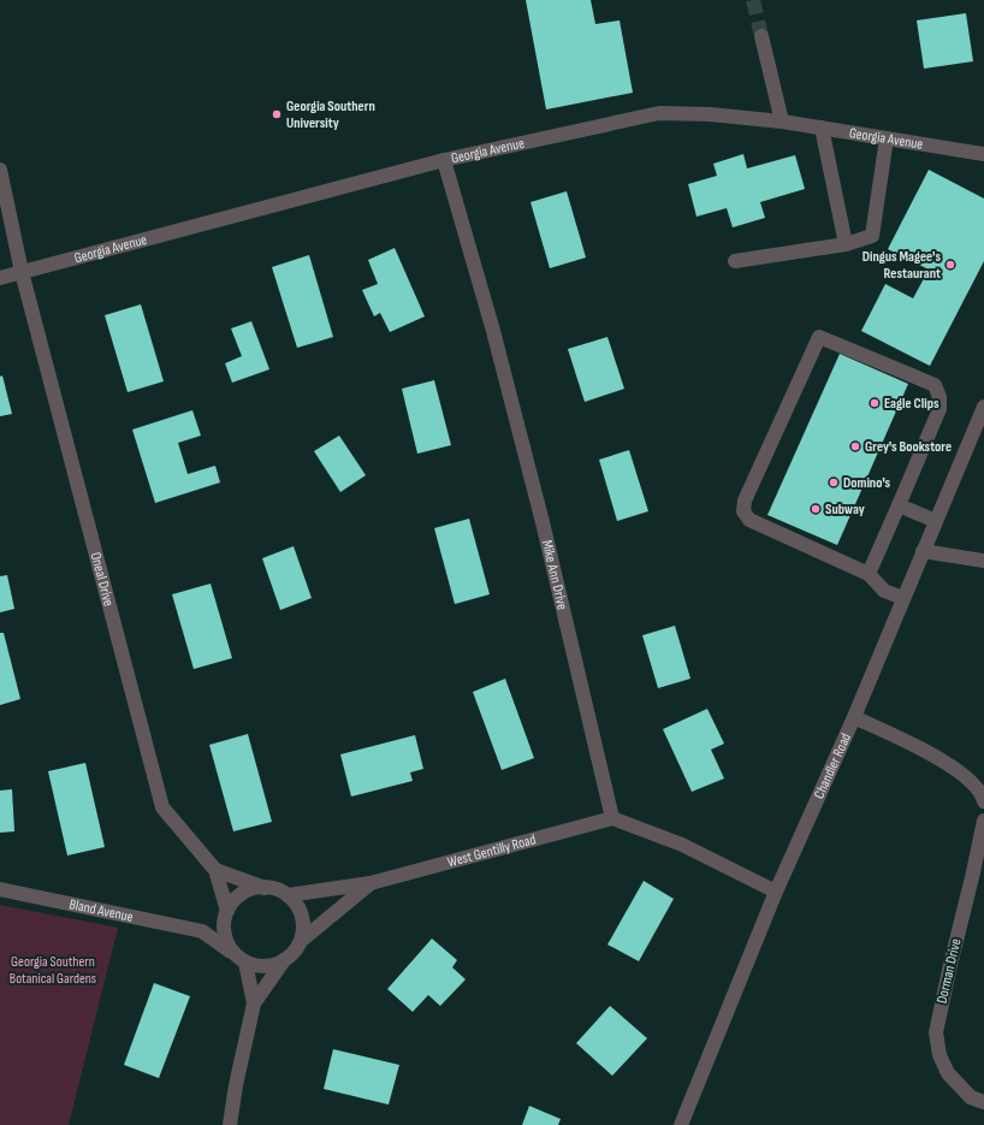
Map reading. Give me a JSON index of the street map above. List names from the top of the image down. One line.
{"streets":{"street":["Georgia Avenue","Mike Ann Drive","Oneal Drive","Chandler Road","West Gentilly Road","Bland Avenue","Dorman Drive"]},"crossings":[["Georgia Avenue","Mike Ann Drive"],["Georgia Avenue","Oneal Drive"],["Mike Ann Drive","West Gentilly Road"],["Oneal Drive","West Gentilly Road"],["Oneal Drive","Bland Avenue"],["West Gentilly Road","Bland Avenue"]],"parks":["Georgia Southern Botanical Gardens"],"places":["Georgia Southern University","Dingus Magee's Restaurant","Eagle Clips","Grey's Bookstore","Domino's","Subway"]}
